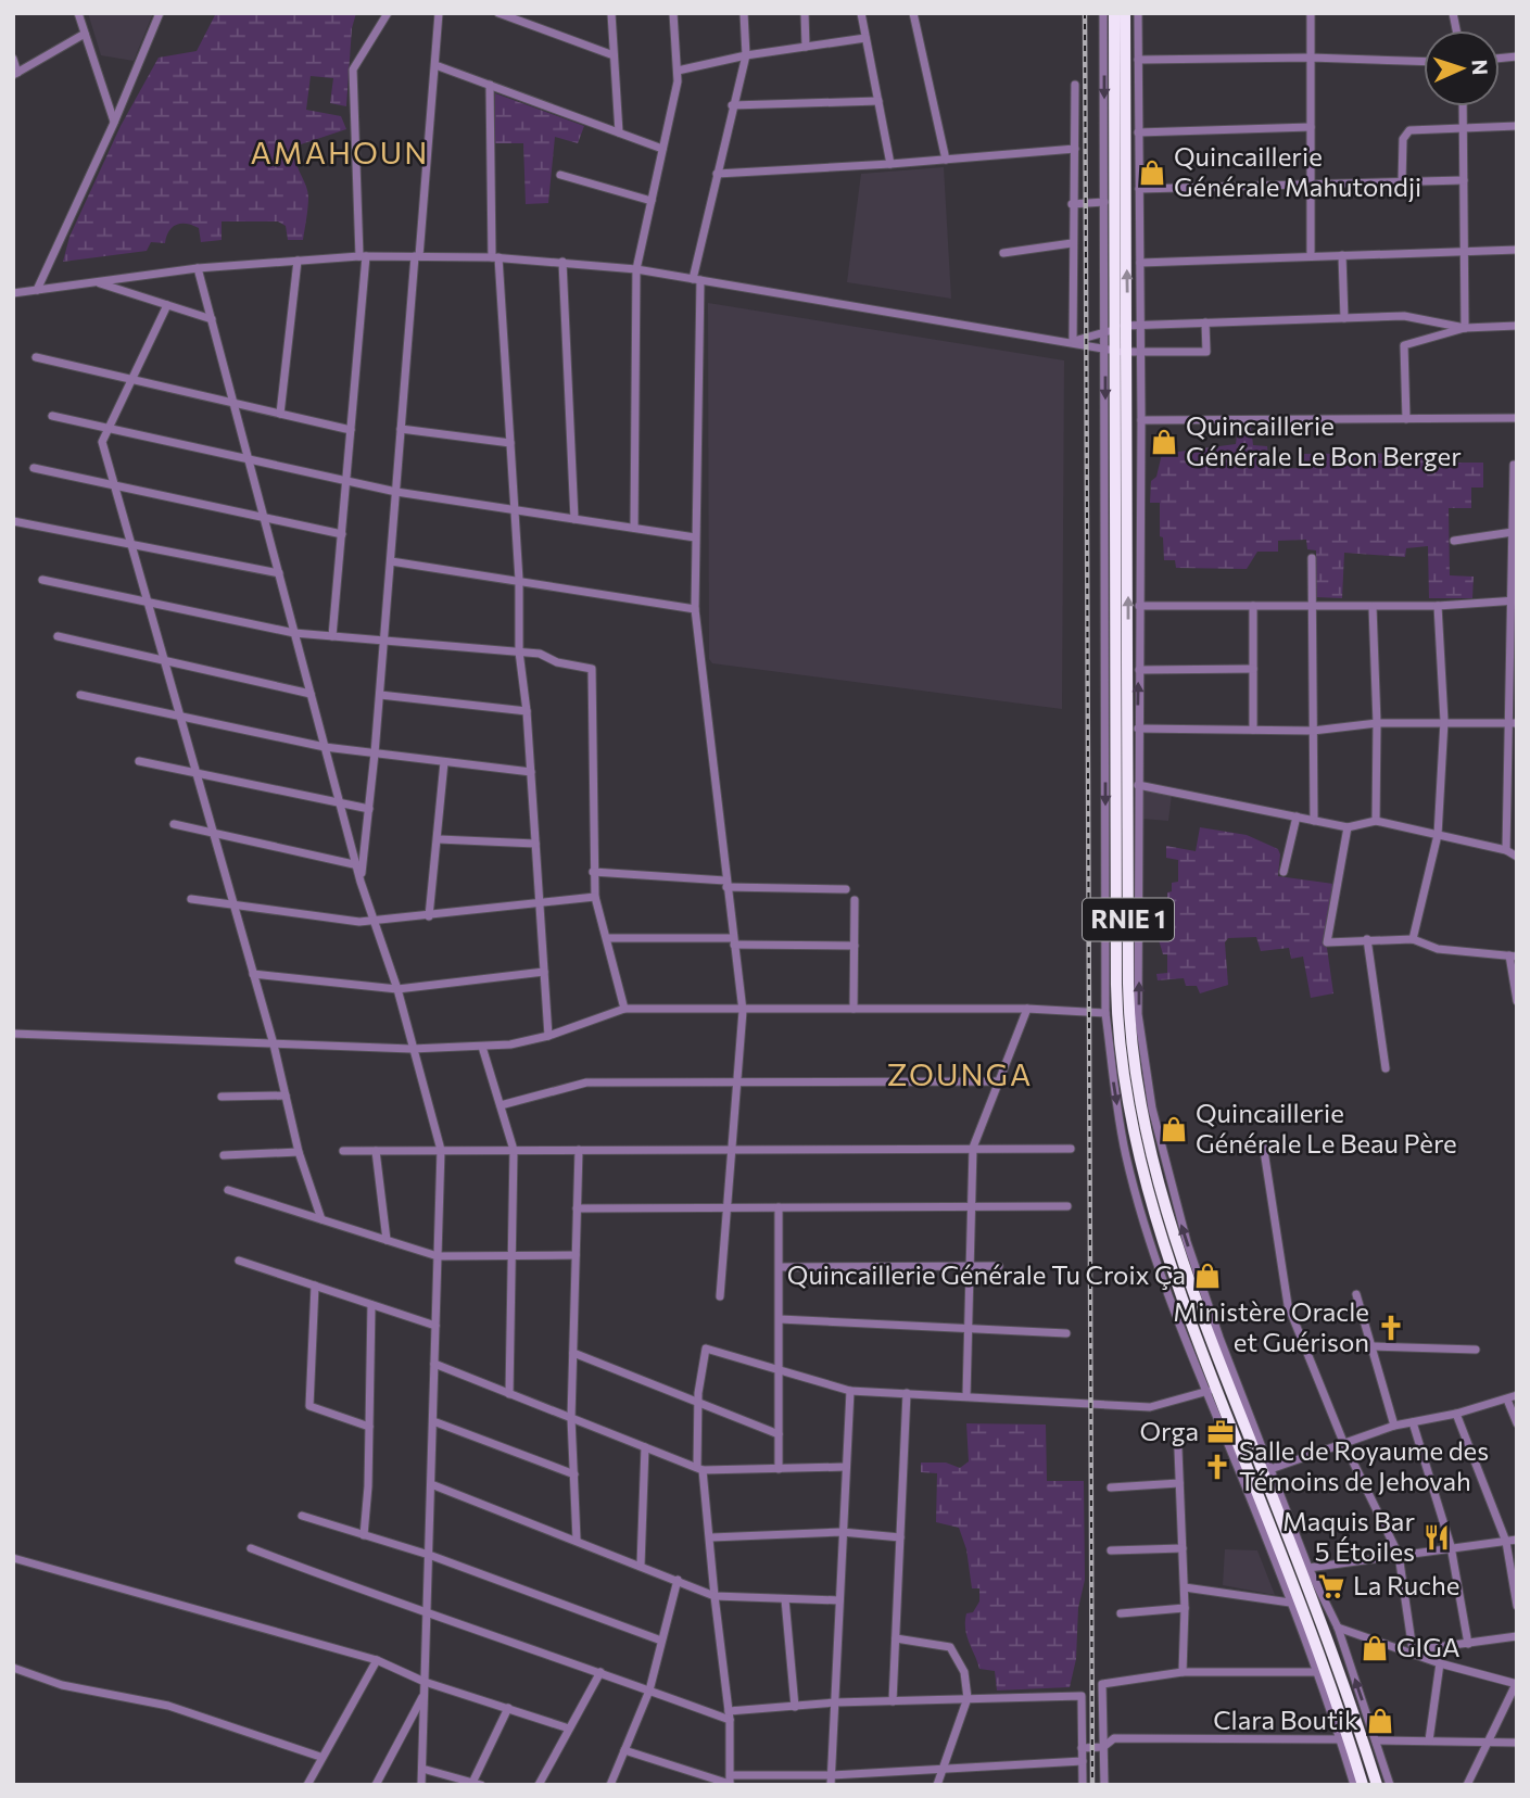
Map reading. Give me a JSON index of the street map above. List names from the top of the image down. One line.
{"streets":{"highway":["RNIE 1"]},"districts":["AMAHOUN","ZOUNGA"],"places":{"shop":["Quincaillerie Générale Mahutondji","Quincaillerie Générale Le Bon Berger","Quincaillerie Générale Le Beau Père","Quincaillerie Générale Tu Croix Ça","GIGA","Clara Boutik"],"church":["Ministère Oracle et Guérison","Salle de Royaume des Témoins de Jehovah"],"office":["Orga"],"restaurant":["Maquis Bar 5 Étoiles"],"supermarket":["La Ruche"]},"north":"right"}
